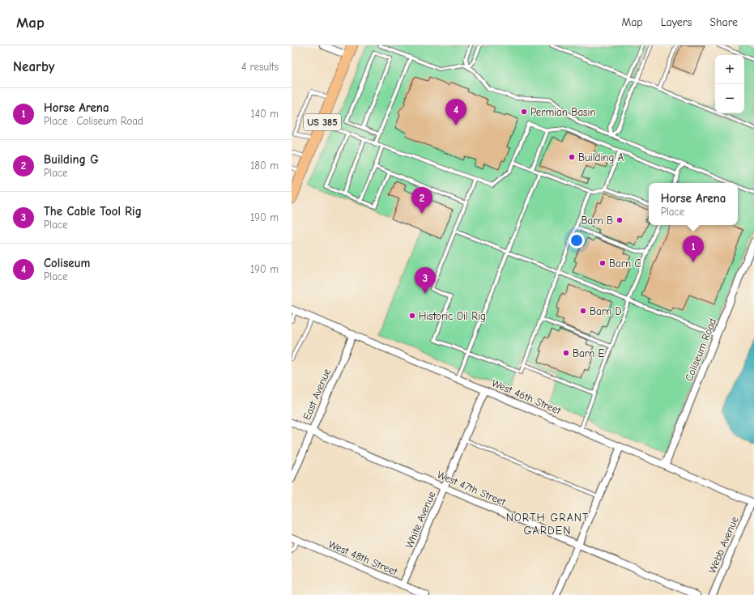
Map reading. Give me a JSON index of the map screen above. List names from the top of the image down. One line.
{"streets":{"main road":["US 385"],"street":["Coliseum Road","East Avenue","West 46th Street","West 47th Street","White Avenue","Webb Avenue","West 48th Street"]},"crossings":[["Coliseum Road","West 46th Street"],["East Avenue","West 46th Street"],["East Avenue","West 47th Street"],["West 46th Street","White Avenue"],["West 46th Street","Webb Avenue"],["West 47th Street","White Avenue"],["White Avenue","West 48th Street"]],"districts":["NORTH GRANT GARDEN"],"places":["Permian Basin","Building A","Barn B","Barn C","Barn D","Historic Oil Rig","Barn E"],"page":{"header":"Map","nav":["Map","Layers","Share"],"heading":["Nearby","4 results"],"map_buttons":["+","−"],"list":[{"mark":"1","name":"Horse Arena","note":"Place · Coliseum Road","value":"140 m"},{"mark":"2","name":"Building G","note":"Place","value":"180 m"},{"mark":"3","name":"The Cable Tool Rig","note":"Place","value":"190 m"},{"mark":"4","name":"Coliseum","note":"Place","value":"190 m"}],"pins":["4","2","1","3"],"popup":["Horse Arena","Place"]}}
